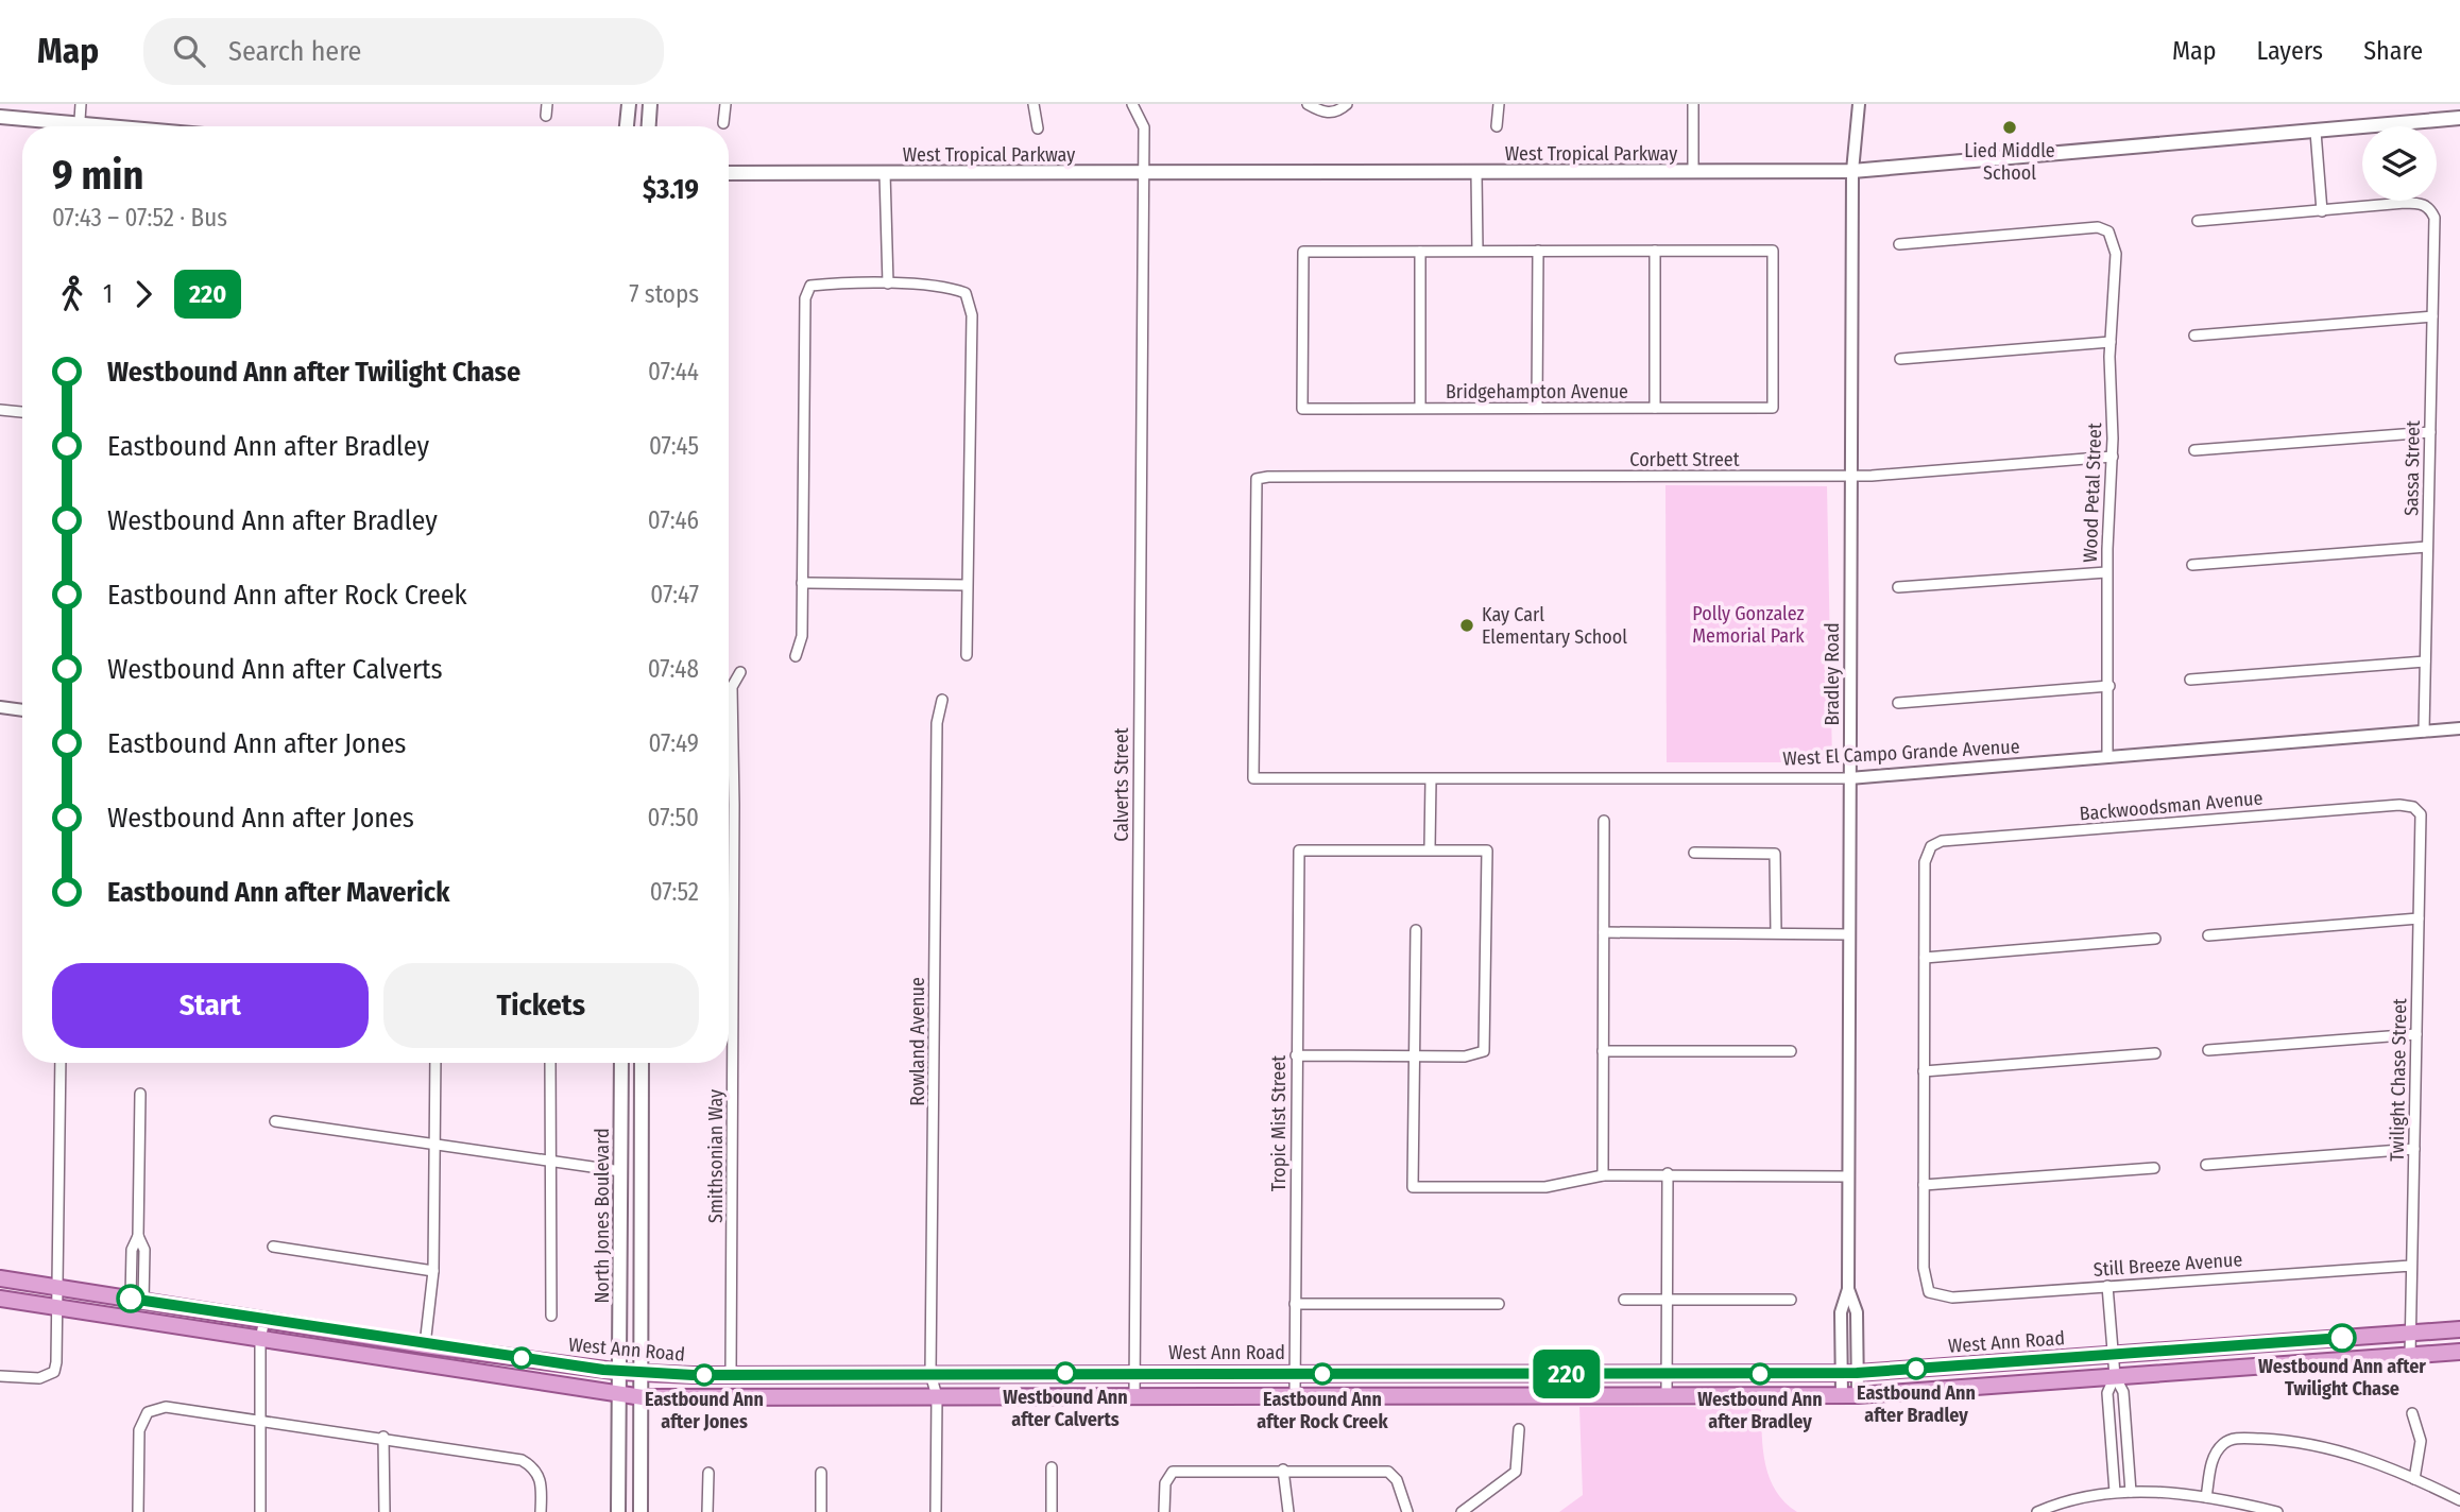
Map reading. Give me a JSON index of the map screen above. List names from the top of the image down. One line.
{"streets":{"main road":["West Tropical Parkway","North Jones Boulevard","West Ann Road"],"street":["Bridgehampton Avenue","Corbett Street","Sassa Street","Wood Petal Street","Bradley Road","West El Campo Grande Avenue","Calverts Street","Backwoodsman Avenue","Rowland Avenue","Twilight Chase Street","Tropic Mist Street","Smithsonian Way","Still Breeze Avenue"]},"crossings":[["West Tropical Parkway","Bradley Road"],["West Tropical Parkway","Calverts Street"],["Corbett Street","Wood Petal Street"],["Corbett Street","Bradley Road"],["Corbett Street","West El Campo Grande Avenue"],["Sassa Street","West El Campo Grande Avenue"],["Wood Petal Street","West El Campo Grande Avenue"],["Bradley Road","West El Campo Grande Avenue"],["Bradley Road","West Ann Road"],["Calverts Street","West Ann Road"],["Backwoodsman Avenue","Twilight Chase Street"],["Rowland Avenue","West Ann Road"],["Twilight Chase Street","Still Breeze Avenue"],["Twilight Chase Street","West Ann Road"],["Tropic Mist Street","West Ann Road"],["Smithsonian Way","West Ann Road"],["North Jones Boulevard","West Ann Road"]],"parks":["Polly Gonzalez Memorial Park"],"places":["Lied Middle School","Kay Carl Elementary School","Westbound Ann after Twilight Chase","Eastbound Ann after Bradley","Westbound Ann after Calverts","Eastbound Ann after Rock Creek","Westbound Ann after Bradley","Eastbound Ann after Jones"],"lines":["bus line 220"],"page":{"header":"Map","search":"Search here","nav":["Map","Layers","Share"],"on_map":"220","heading":["9 min","07:43 – 07:52 · Bus","$3.19"],"legs":["1","220","7 stops"],"list":[{"name":"Westbound Ann after Twilight Chase","value":"07:44"},{"name":"Eastbound Ann after Bradley","value":"07:45"},{"name":"Westbound Ann after Bradley","value":"07:46"},{"name":"Eastbound Ann after Rock Creek","value":"07:47"},{"name":"Westbound Ann after Calverts","value":"07:48"},{"name":"Eastbound Ann after Jones","value":"07:49"},{"name":"Westbound Ann after Jones","value":"07:50"},{"name":"Eastbound Ann after Maverick","value":"07:52"}],"buttons":["Start","Tickets"]}}
